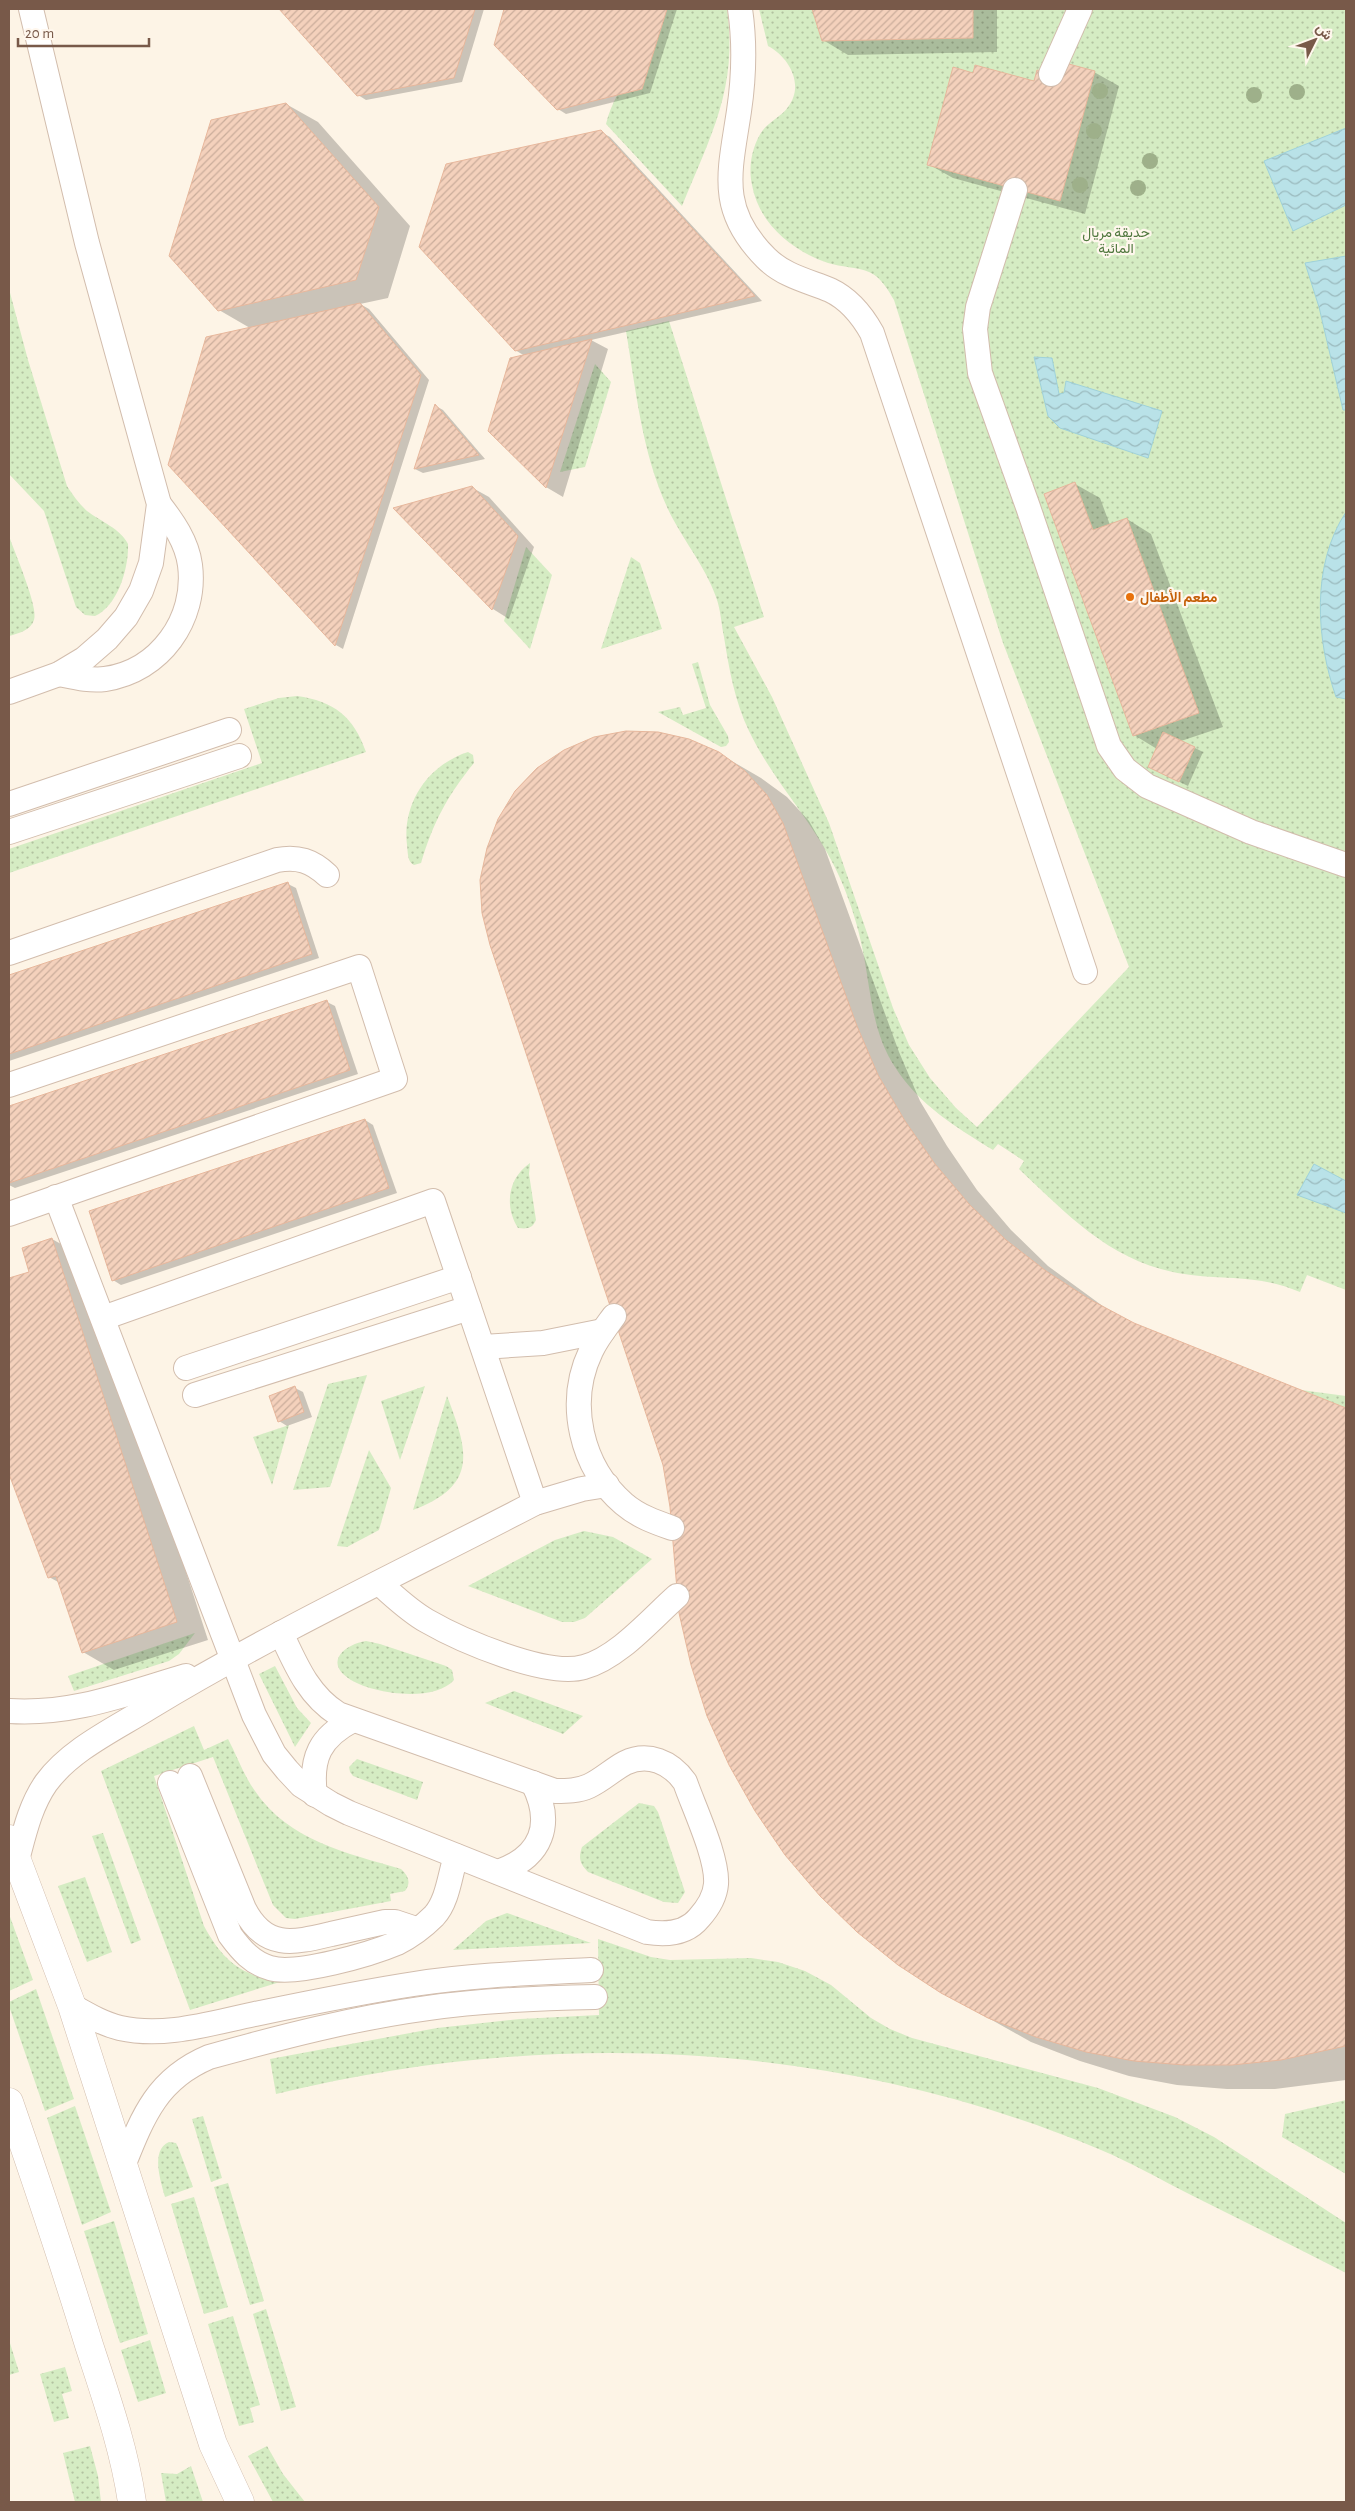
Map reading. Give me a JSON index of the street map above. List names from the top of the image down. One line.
{"parks":["حديقة مريال المائية"],"places":["مطعم الأطفال"],"scale_bar":"20 m","north":"top right"}
